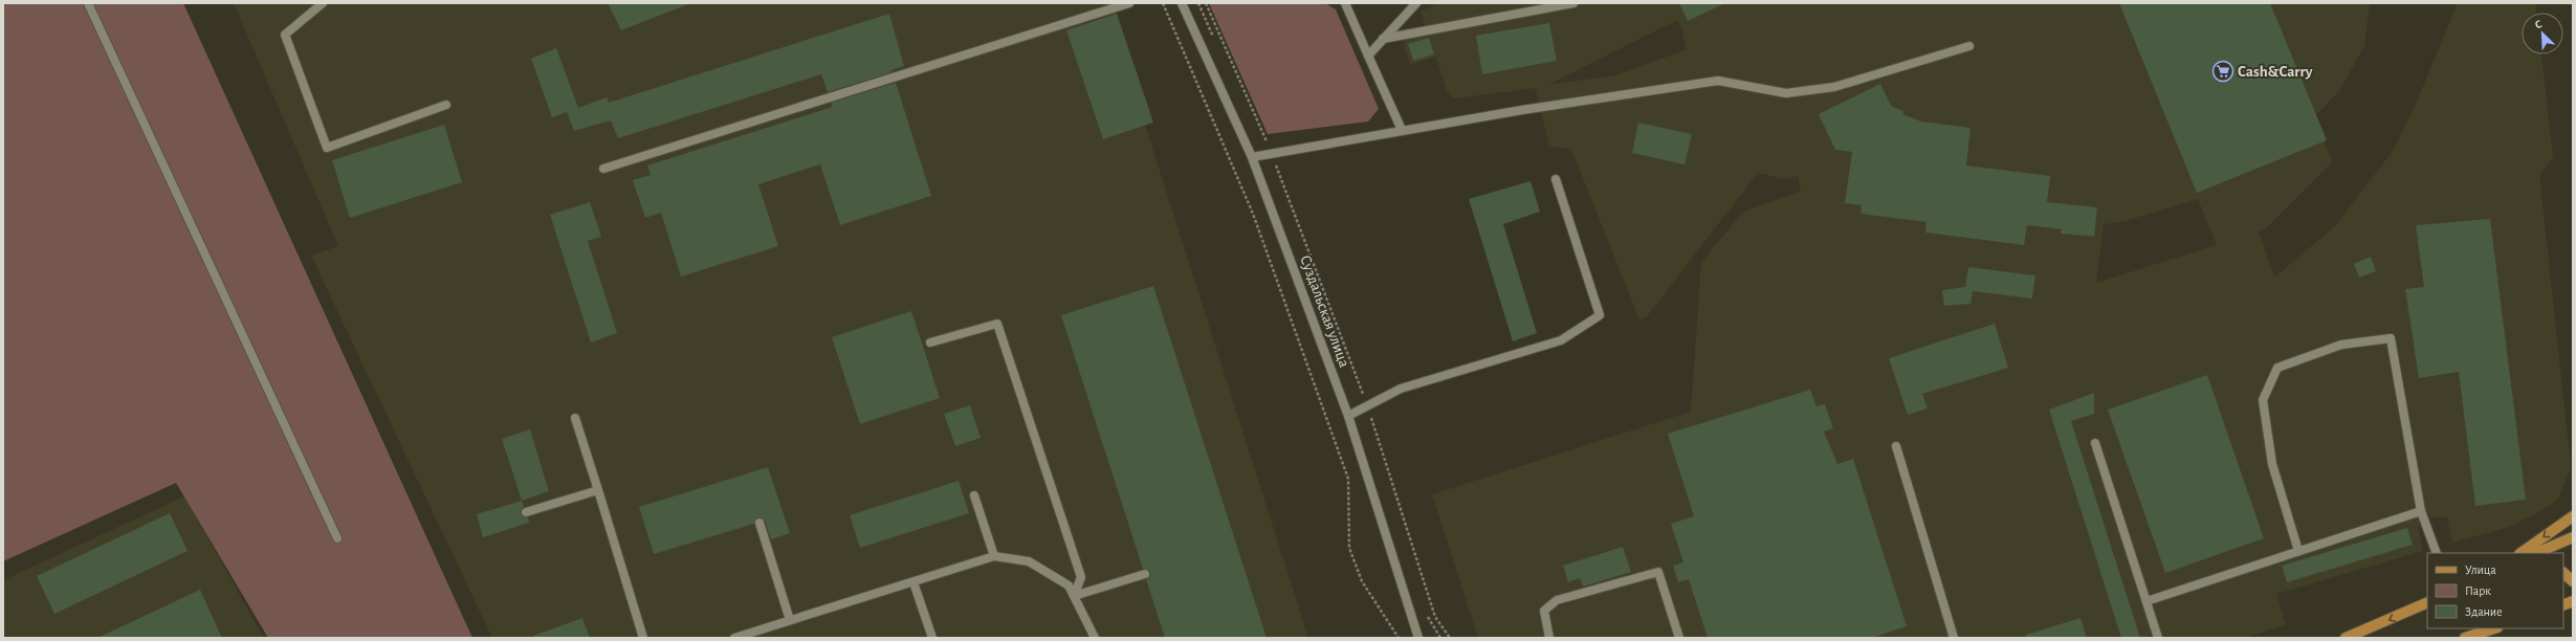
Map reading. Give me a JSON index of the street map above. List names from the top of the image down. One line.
{"streets":{"street":["Суздальская улица"]},"places":{"supermarket":["Cash&Carry"]},"legend":["Улица","Парк","Здание"],"north":"top left"}
